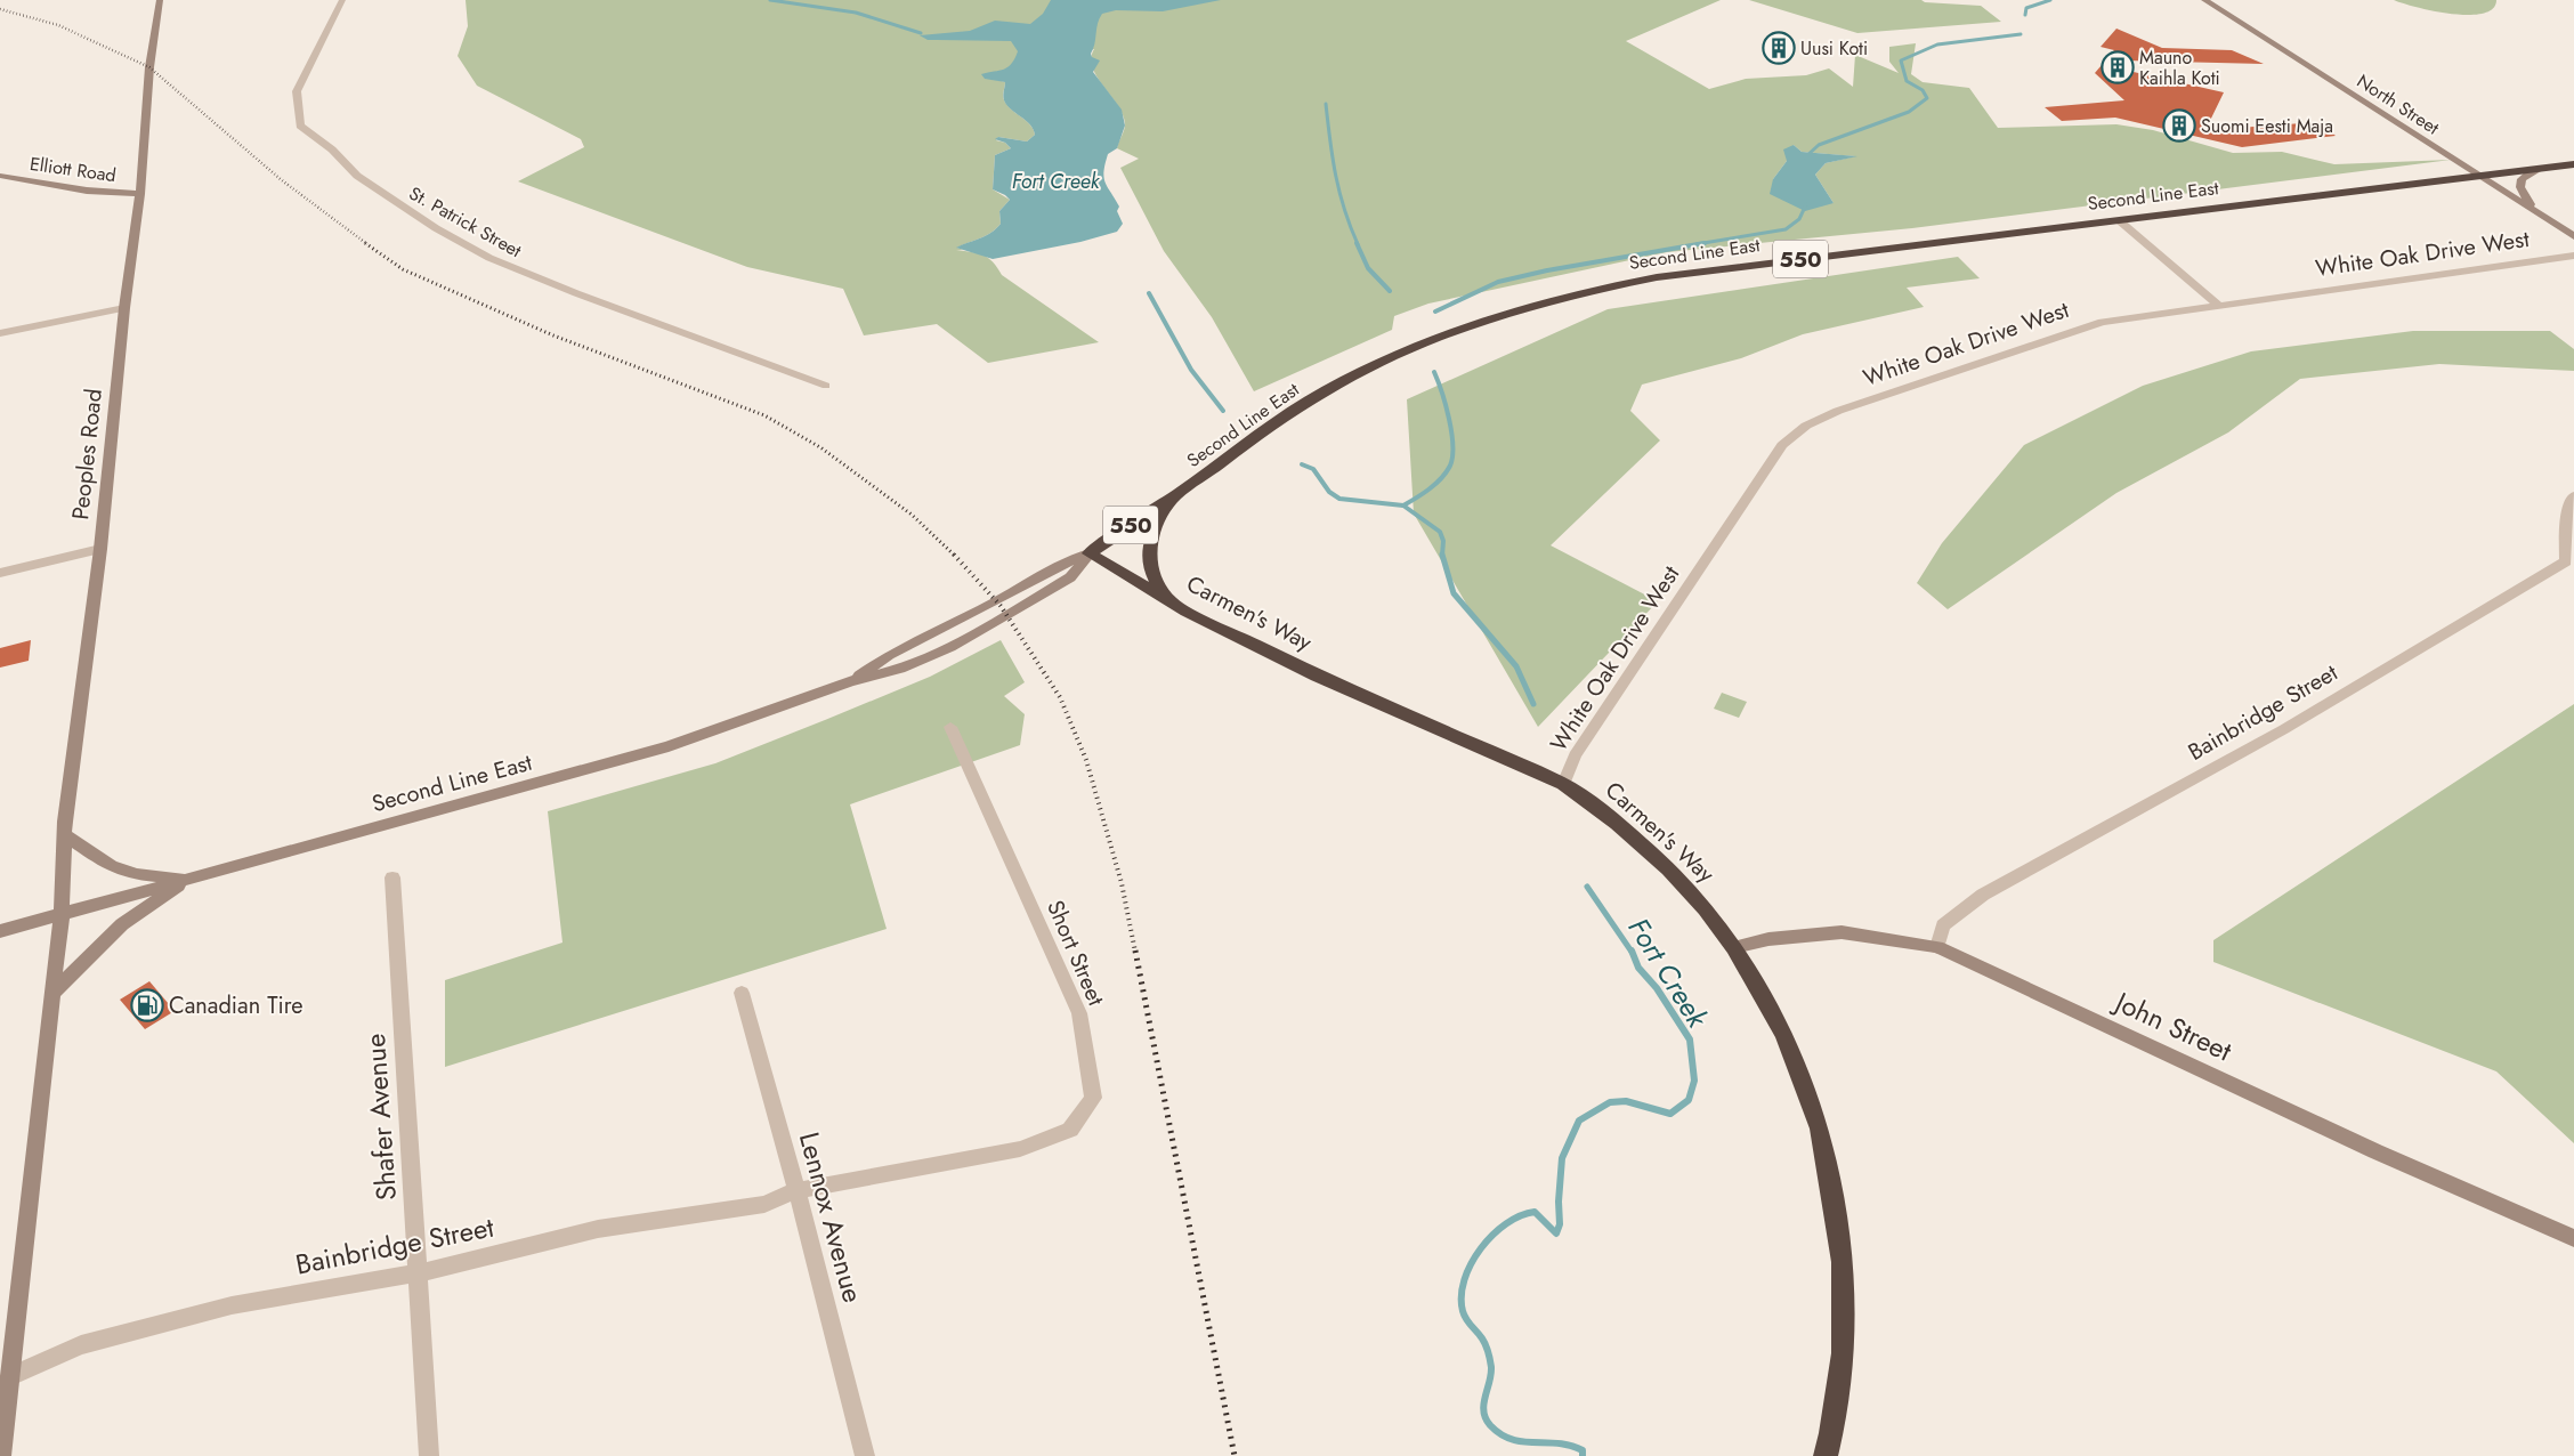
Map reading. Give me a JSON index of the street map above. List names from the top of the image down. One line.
{"streets":{"highway":["Second Line East","550","Carmen's Way"],"main road":["North Street","Elliott Road","Peoples Road","John Street"],"street":["St. Patrick Street","White Oak Drive West","Bainbridge Street","Short Street","Shafer Avenue","Lennox Avenue"]},"crossings":[["North Street","Second Line East"],["Elliott Road","Peoples Road"],["Second Line East","550"],["Second Line East","Peoples Road"],["Second Line East","Carmen's Way"],["White Oak Drive West","Carmen's Way"],["550","Peoples Road"],["Peoples Road","Bainbridge Street"],["Carmen's Way","John Street"],["Bainbridge Street","Short Street"],["Bainbridge Street","John Street"],["Bainbridge Street","Shafer Avenue"],["Bainbridge Street","Lennox Avenue"],["Short Street","Lennox Avenue"]],"water":["Fort Creek"],"places":{"building":["Uusi Koti","Mauno Kaihla Koti","Suomi Eesti Maja"],"fuel station":["Canadian Tire"]}}
